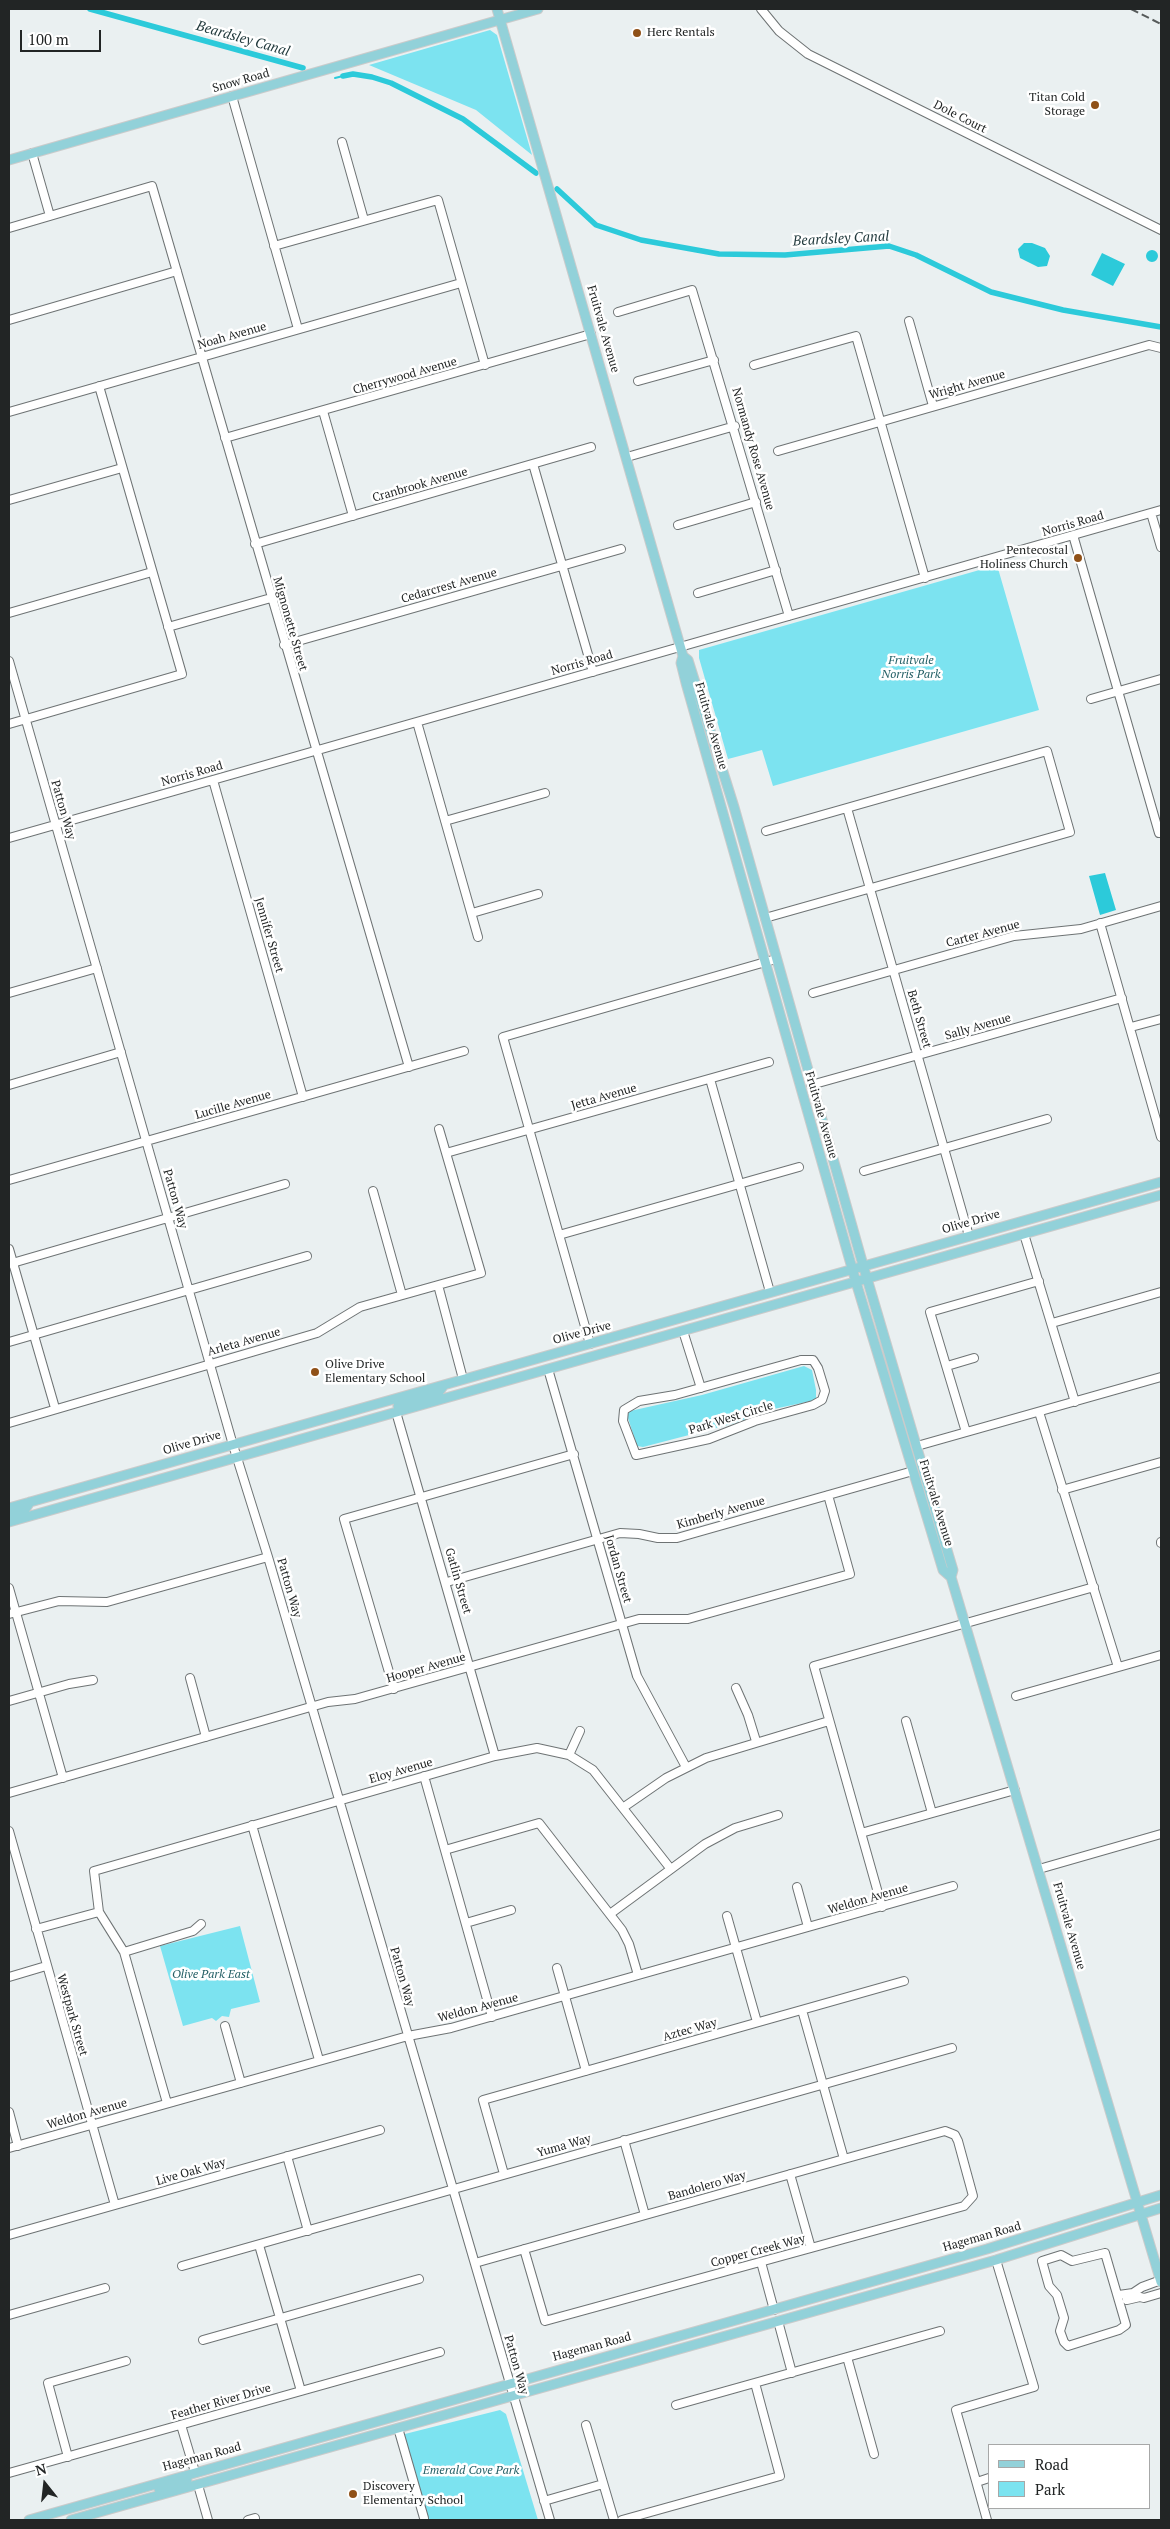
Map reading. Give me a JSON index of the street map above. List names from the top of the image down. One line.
{"streets":{"main road":["Snow Road","Fruitvale Avenue","Olive Drive","Hageman Road"],"street":["Dole Court","Noah Avenue","Cherrywood Avenue","Wright Avenue","Normandy Rose Avenue","Cranbrook Avenue","Norris Road","Cedarcrest Avenue","Mignonette Street","Patton Way","Carter Avenue","Jennifer Street","Beth Street","Sally Avenue","Jetta Avenue","Lucille Avenue","Arleta Avenue","Park West Circle","Kimberly Avenue","Jordan Street","Gatlin Street","Hooper Avenue","Eloy Avenue","Weldon Avenue","Westpark Street","Aztec Way","Yuma Way","Live Oak Way","Bandolero Way","Copper Creek Way","Feather River Drive"]},"crossings":[["Snow Road","Fruitvale Avenue"],["Fruitvale Avenue","Cherrywood Avenue"],["Fruitvale Avenue","Norris Road"],["Fruitvale Avenue","Sally Avenue"],["Fruitvale Avenue","Olive Drive"],["Fruitvale Avenue","Kimberly Avenue"],["Fruitvale Avenue","Hageman Road"],["Noah Avenue","Mignonette Street"],["Cherrywood Avenue","Mignonette Street"],["Normandy Rose Avenue","Norris Road"],["Cranbrook Avenue","Mignonette Street"],["Norris Road","Mignonette Street"],["Norris Road","Patton Way"],["Norris Road","Jennifer Street"],["Cedarcrest Avenue","Mignonette Street"],["Mignonette Street","Lucille Avenue"],["Patton Way","Lucille Avenue"],["Patton Way","Olive Drive"],["Patton Way","Arleta Avenue"],["Patton Way","Hooper Avenue"],["Patton Way","Eloy Avenue"],["Patton Way","Weldon Avenue"],["Patton Way","Yuma Way"],["Patton Way","Bandolero Way"],["Patton Way","Hageman Road"],["Carter Avenue","Beth Street"],["Jennifer Street","Lucille Avenue"],["Beth Street","Sally Avenue"],["Beth Street","Olive Drive"],["Jetta Avenue","Arleta Avenue"],["Olive Drive","Jordan Street"],["Olive Drive","Gatlin Street"],["Kimberly Avenue","Jordan Street"],["Kimberly Avenue","Gatlin Street"],["Kimberly Avenue","Hooper Avenue"],["Jordan Street","Hooper Avenue"],["Gatlin Street","Hooper Avenue"],["Gatlin Street","Eloy Avenue"],["Weldon Avenue","Westpark Street"],["Westpark Street","Live Oak Way"],["Aztec Way","Yuma Way"],["Bandolero Way","Copper Creek Way"]],"water":["Beardsley Canal"],"parks":["Fruitvale Norris Park","Olive Park East","Emerald Cove Park"],"places":["Herc Rentals","Titan Cold Storage","Pentecostal Holiness Church","Olive Drive Elementary School","Discovery Elementary School"],"legend":["Road","Park"],"scale_bar":"100 m","north":"top"}
